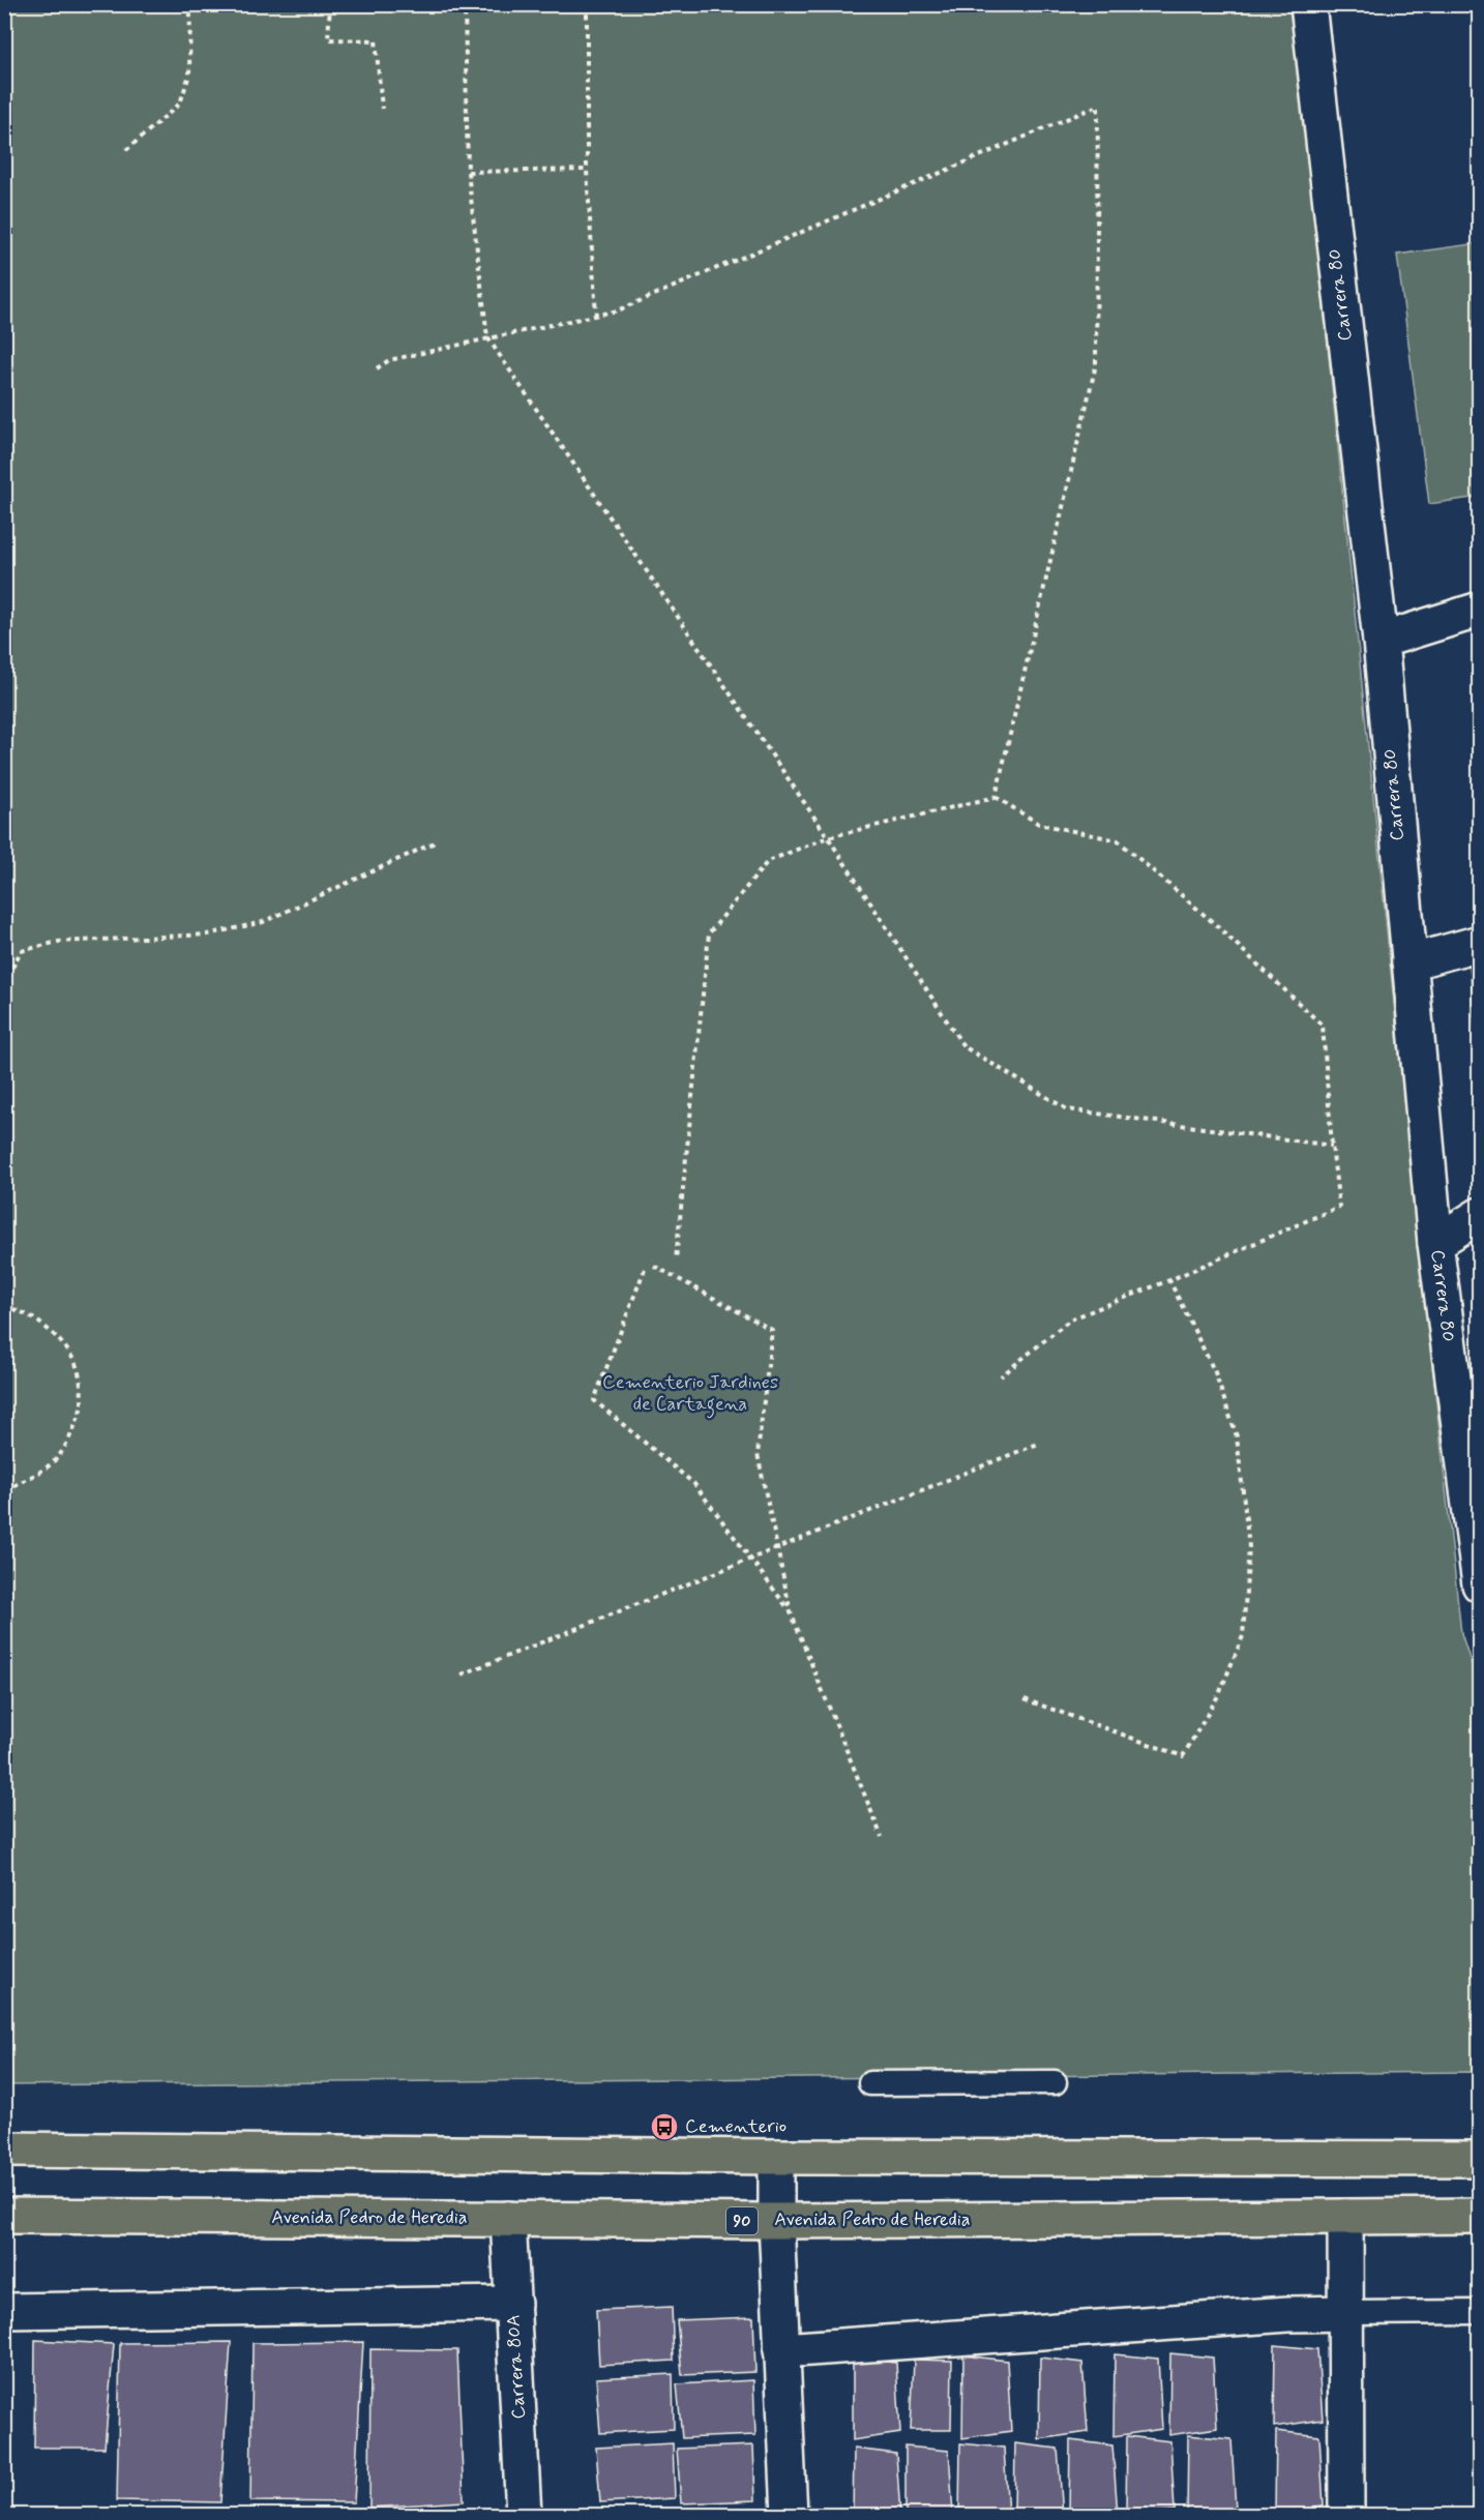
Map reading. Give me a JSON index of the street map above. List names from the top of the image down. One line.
{"streets":{"highway":["Avenida Pedro de Heredia","90"],"street":["Carrera 80","Carrera 80A"]},"crossings":[["Avenida Pedro de Heredia","Carrera 80A"]],"parks":["Cementerio Jardines de Cartagena"],"places":{"bus stop":["Cementerio"]}}
